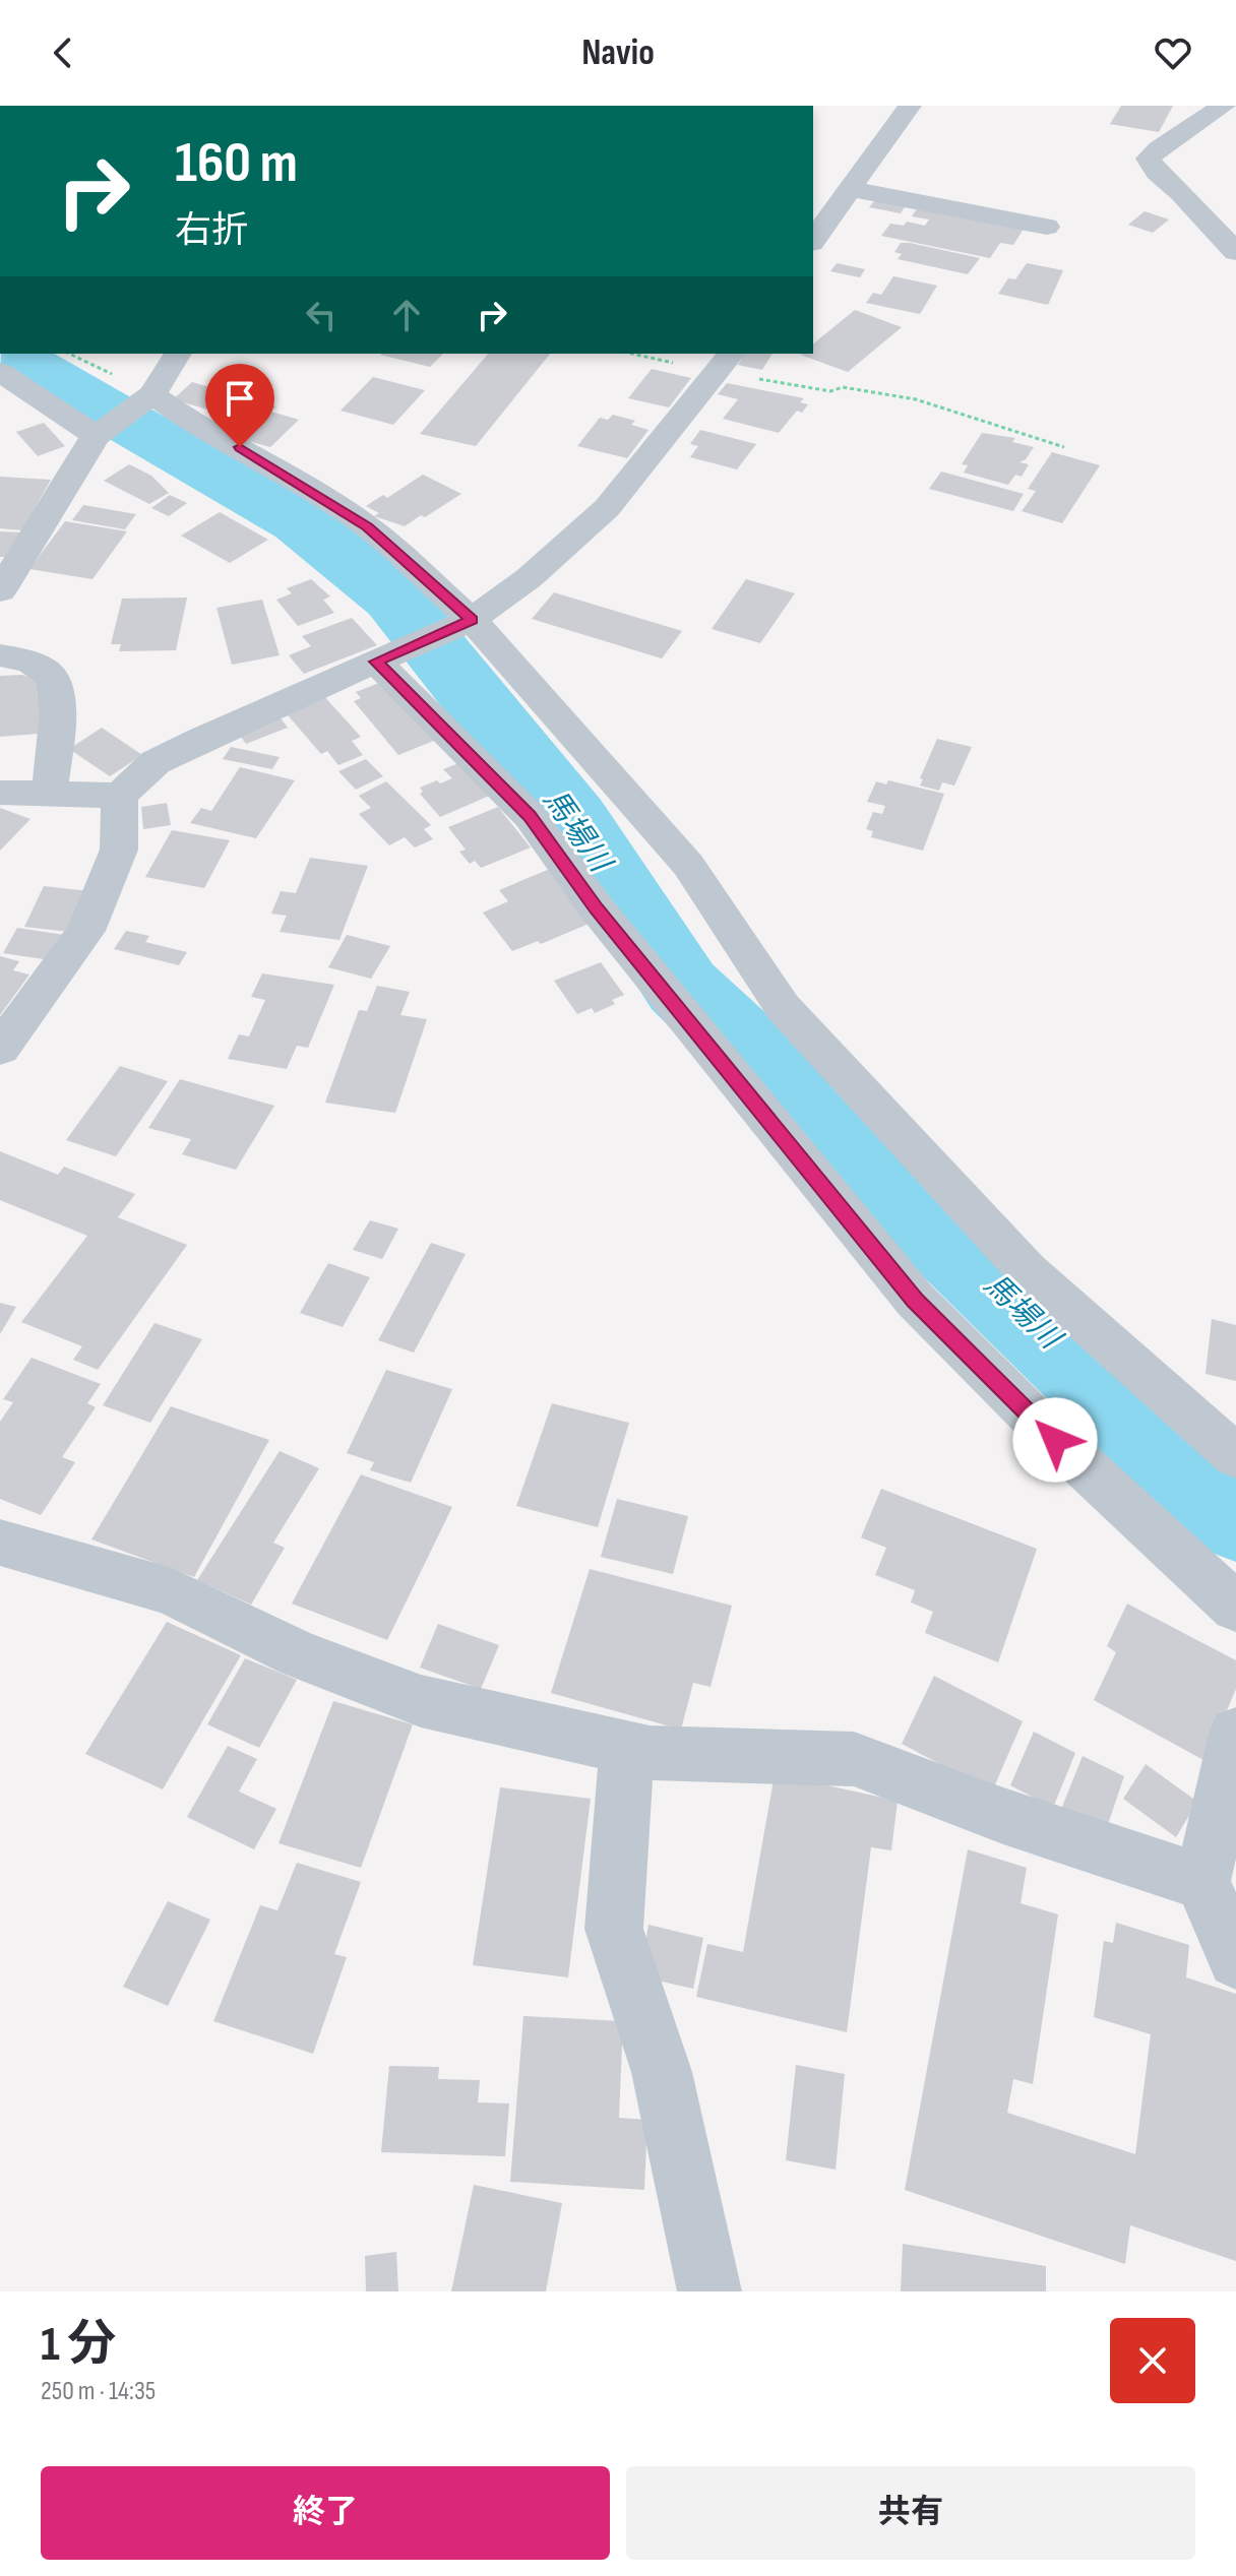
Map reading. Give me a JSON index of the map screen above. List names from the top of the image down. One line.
{"water":["馬場川"],"page":{"header":"Navio","turn":["160 m","右折"],"heading":["1 分","250 m · 14:35"],"buttons":["終了","共有"]}}
